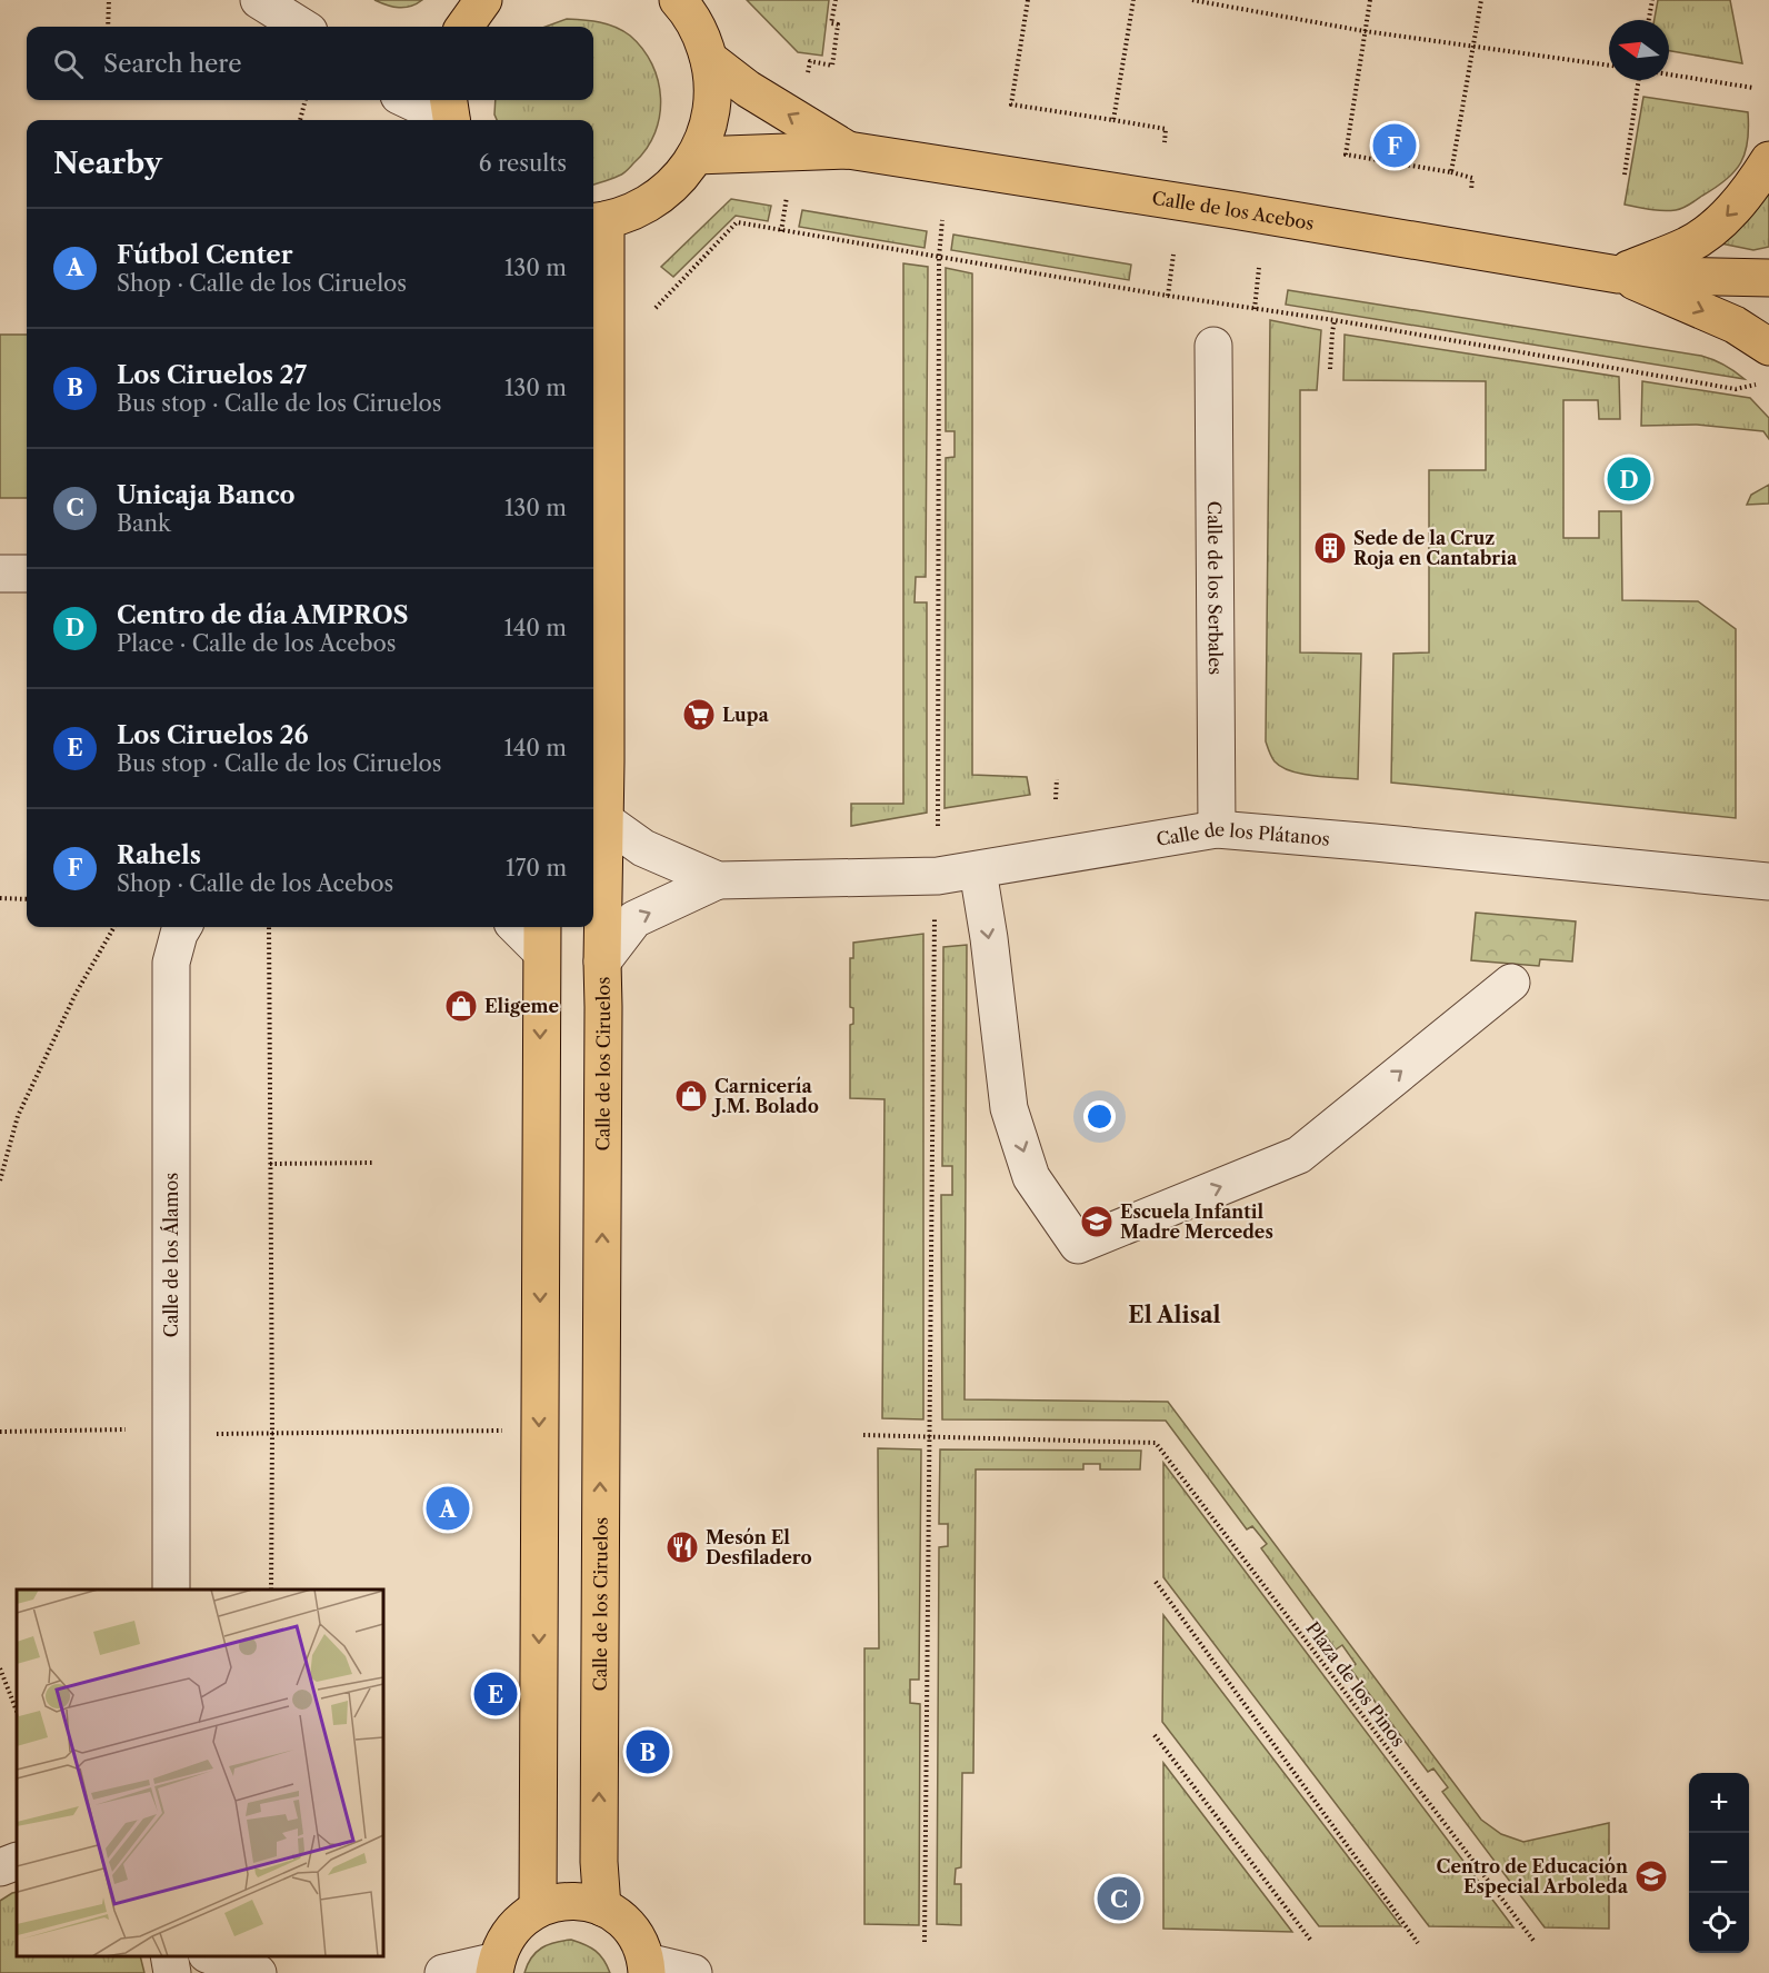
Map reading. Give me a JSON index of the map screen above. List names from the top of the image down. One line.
{"streets":{"main road":["Calle de los Acebos","Calle de los Ciruelos"],"street":["Calle de los Serbales","Calle de los Plátanos","Calle de los Álamos"],"path":["Plaza de los Pinos"]},"crossings":[["Calle de los Serbales","Calle de los Plátanos"],["Calle de los Plátanos","Calle de los Ciruelos"]],"districts":["El Alisal"],"places":{"building":["Sede de la Cruz Roja en Cantabria"],"supermarket":["Lupa"],"shop":["Eligeme","Carnicería J.M. Bolado"],"school or university":["Escuela Infantil Madre Mercedes","Centro de Educación Especial Arboleda"],"restaurant":["Mesón El Desfiladero"]},"north":"left","page":{"search":"Search here","heading":["Nearby","6 results"],"pins":["F","D","A","E","B","C"],"list":[{"mark":"A","name":"Fútbol Center","note":"Shop · Calle de los Ciruelos","value":"130 m"},{"mark":"B","name":"Los Ciruelos 27","note":"Bus stop · Calle de los Ciruelos","value":"130 m"},{"mark":"C","name":"Unicaja Banco","note":"Bank","value":"130 m"},{"mark":"D","name":"Centro de día AMPROS","note":"Place · Calle de los Acebos","value":"140 m"},{"mark":"E","name":"Los Ciruelos 26","note":"Bus stop · Calle de los Ciruelos","value":"140 m"},{"mark":"F","name":"Rahels","note":"Shop · Calle de los Acebos","value":"170 m"}],"map_buttons":["+","−"]}}
